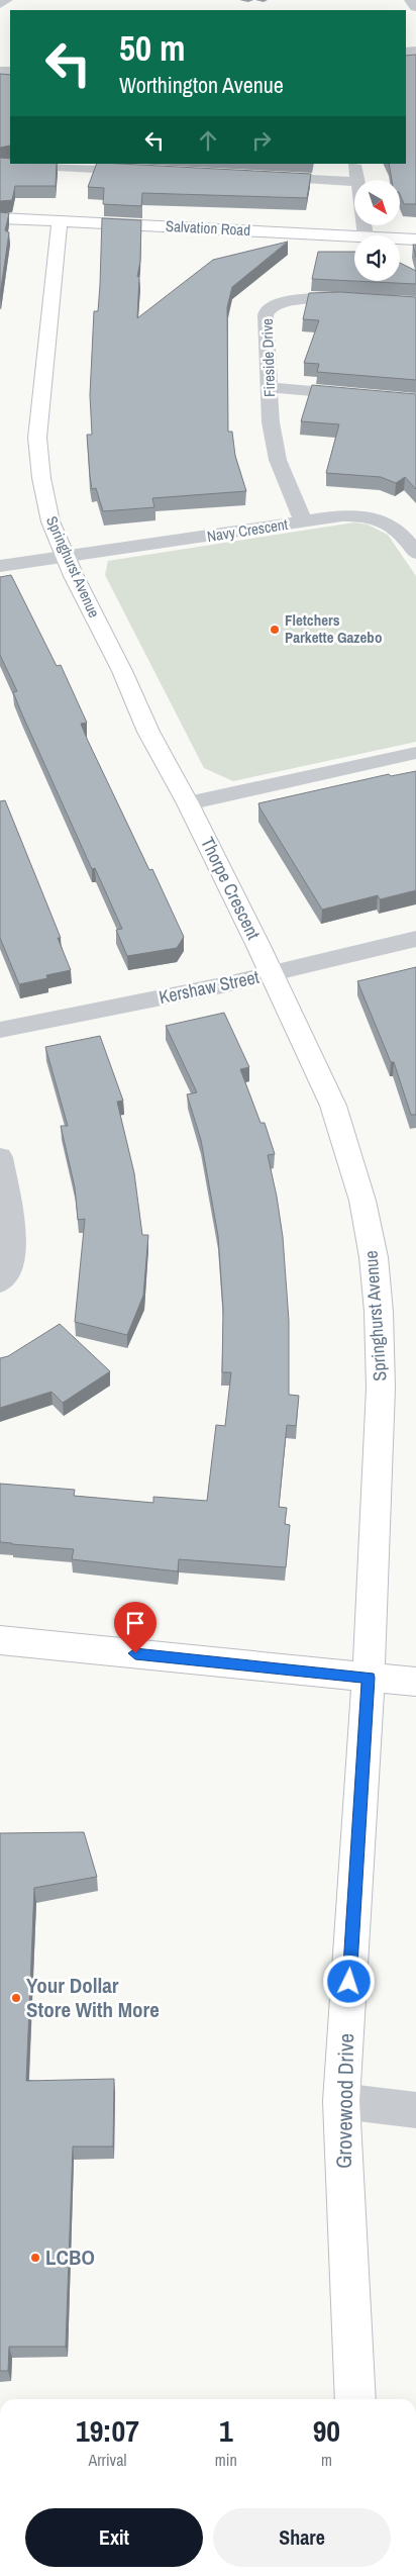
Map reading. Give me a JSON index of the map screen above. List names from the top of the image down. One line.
{"streets":{"street":["Salvation Road","Fireside Drive","Navy Crescent","Springhurst Avenue","Thorpe Crescent","Kershaw Street","Grovewood Drive"]},"crossings":[["Salvation Road","Springhurst Avenue"],["Fireside Drive","Navy Crescent"],["Navy Crescent","Springhurst Avenue"],["Springhurst Avenue","Thorpe Crescent"],["Springhurst Avenue","Kershaw Street"],["Springhurst Avenue","Grovewood Drive"],["Thorpe Crescent","Kershaw Street"]],"places":["Fletchers Parkette Gazebo","Your Dollar Store With More","LCBO"],"north":"bottom right","page":{"turn":["50 m","Worthington Avenue"],"eta":["19:07","Arrival","1","min","90","m"],"buttons":["Exit","Share"]}}
